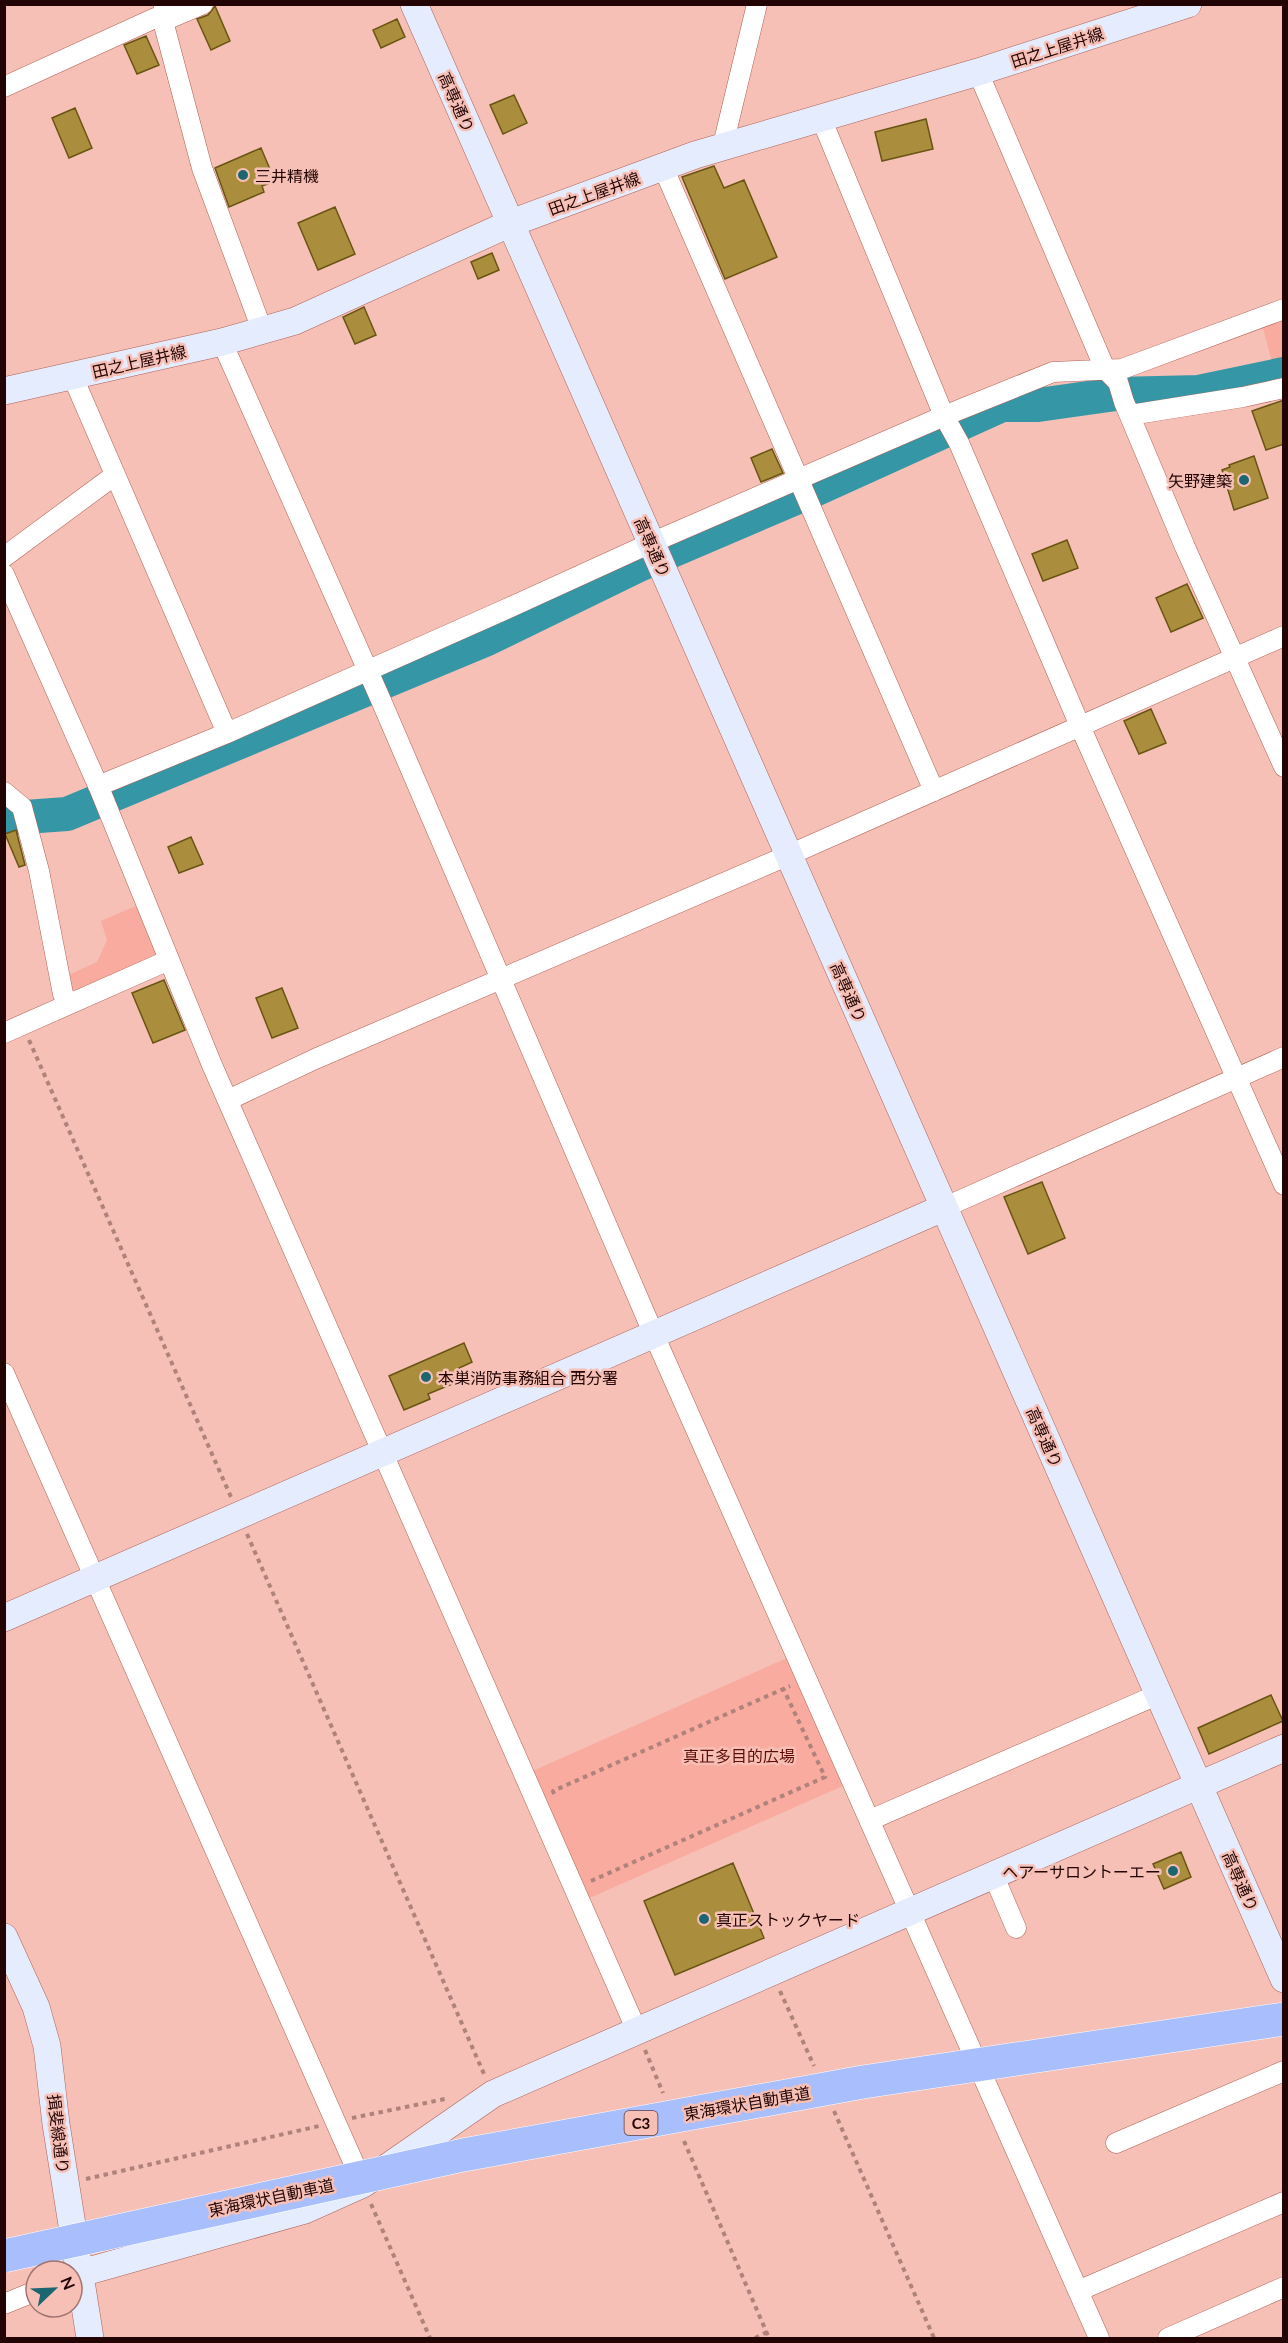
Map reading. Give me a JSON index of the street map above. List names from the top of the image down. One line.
{"streets":{"highway":["東海環状自動車道","C3"],"street":["田之上屋井線","高専通り","揖斐線通り"]},"crossings":[["田之上屋井線","高専通り"]],"parks":["真正多目的広場"],"places":["三井精機","矢野建築","本巣消防事務組合 西分署","ヘアーサロントーエー","真正ストックヤード"],"north":"top right"}
